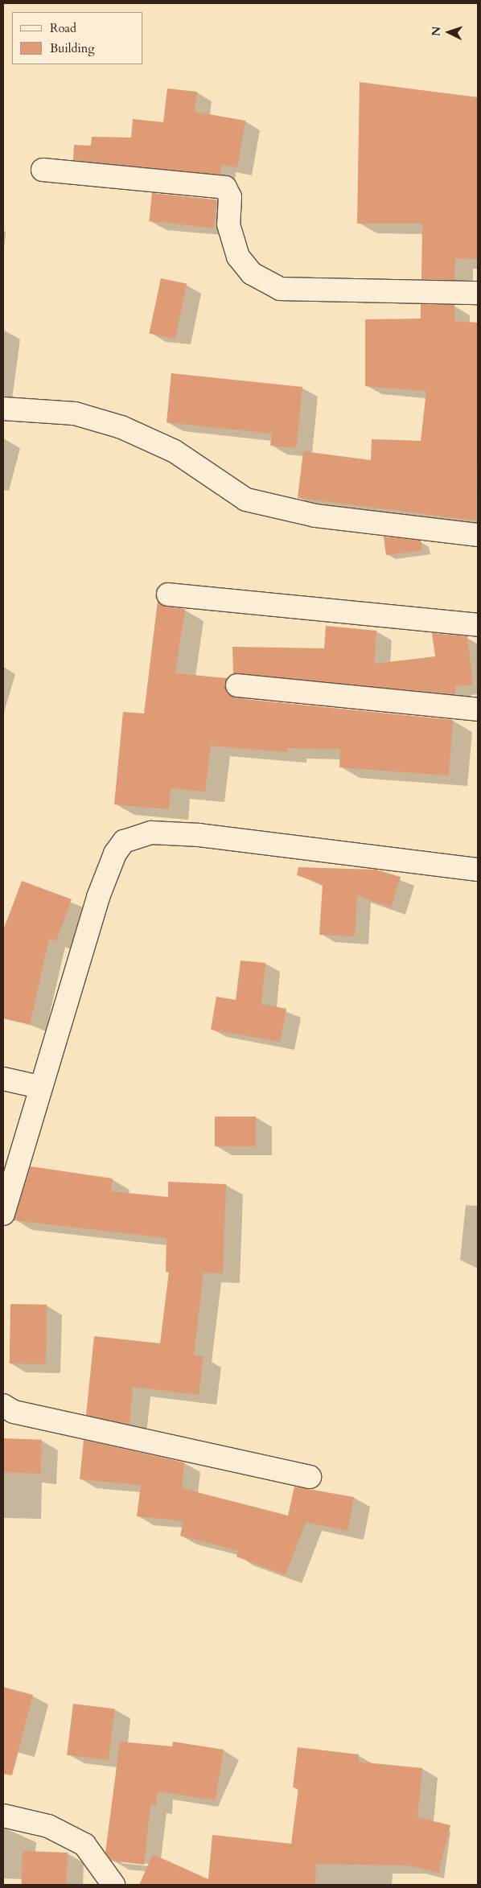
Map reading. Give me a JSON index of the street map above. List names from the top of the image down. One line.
{"legend":["Road","Building"],"north":"left"}
